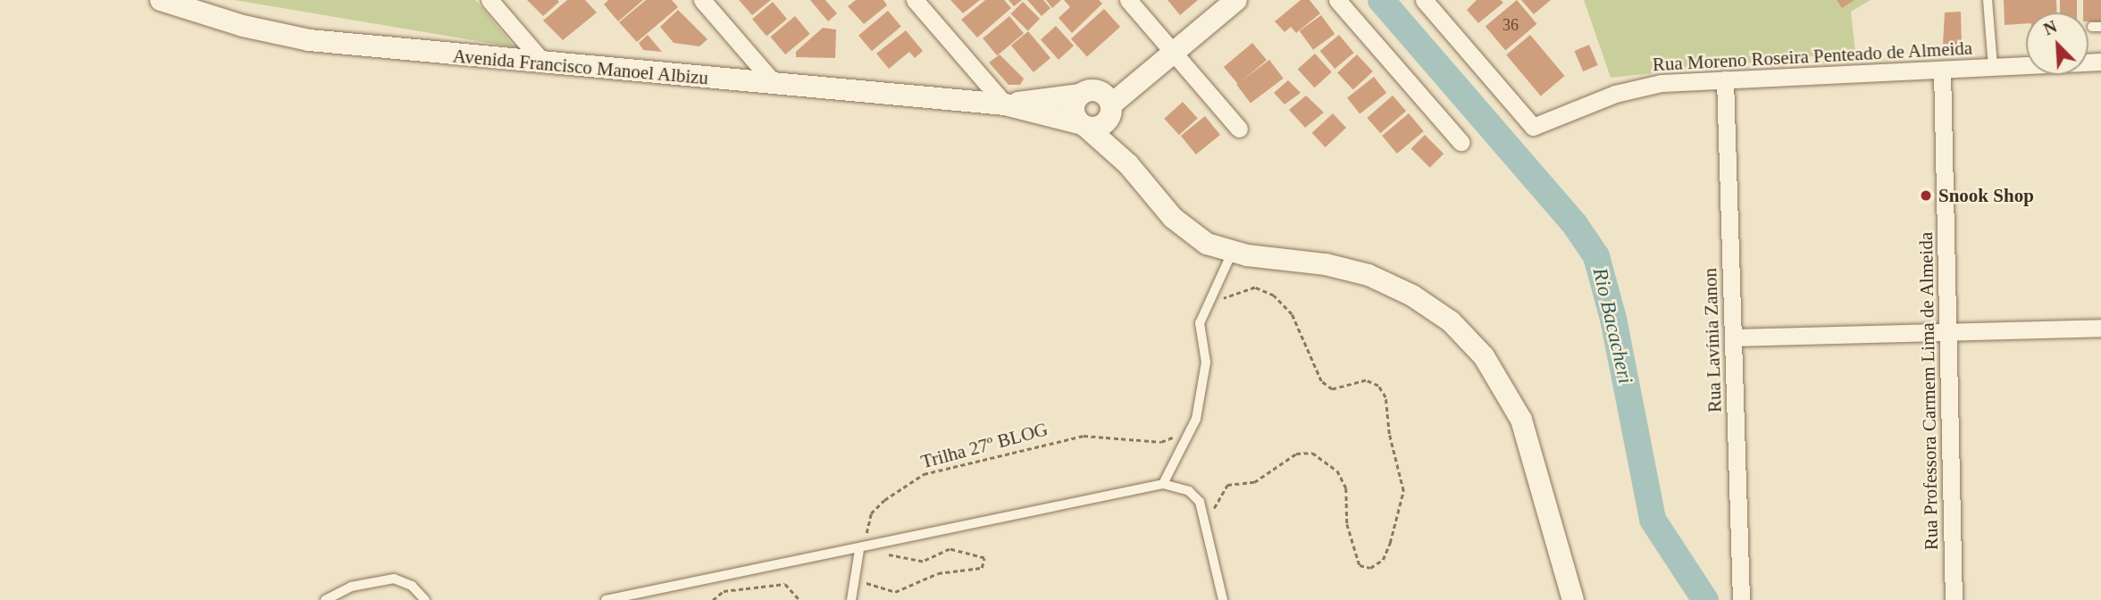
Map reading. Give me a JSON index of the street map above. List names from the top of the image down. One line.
{"streets":{"street":["Rua Moreno Roseira Penteado de Almeida","Avenida Francisco Manoel Albizu","Rua Lavínia Zanon","Rua Professora Carmem Lima de Almeida"],"path":["Trilha 27º BLOG"]},"crossings":[["Rua Moreno Roseira Penteado de Almeida","Rua Lavínia Zanon"],["Rua Moreno Roseira Penteado de Almeida","Rua Professora Carmem Lima de Almeida"]],"water":["Rio Bacacheri"],"places":["Snook Shop"],"house_numbers":["36"],"north":"top left"}
